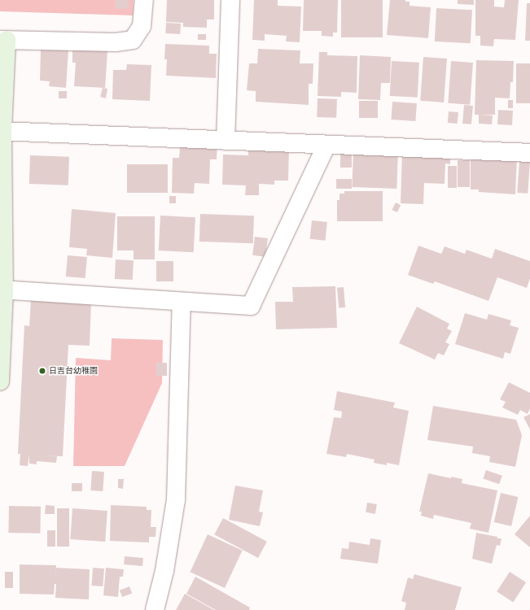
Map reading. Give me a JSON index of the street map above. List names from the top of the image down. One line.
{"places":["日吉台幼稚園"]}
